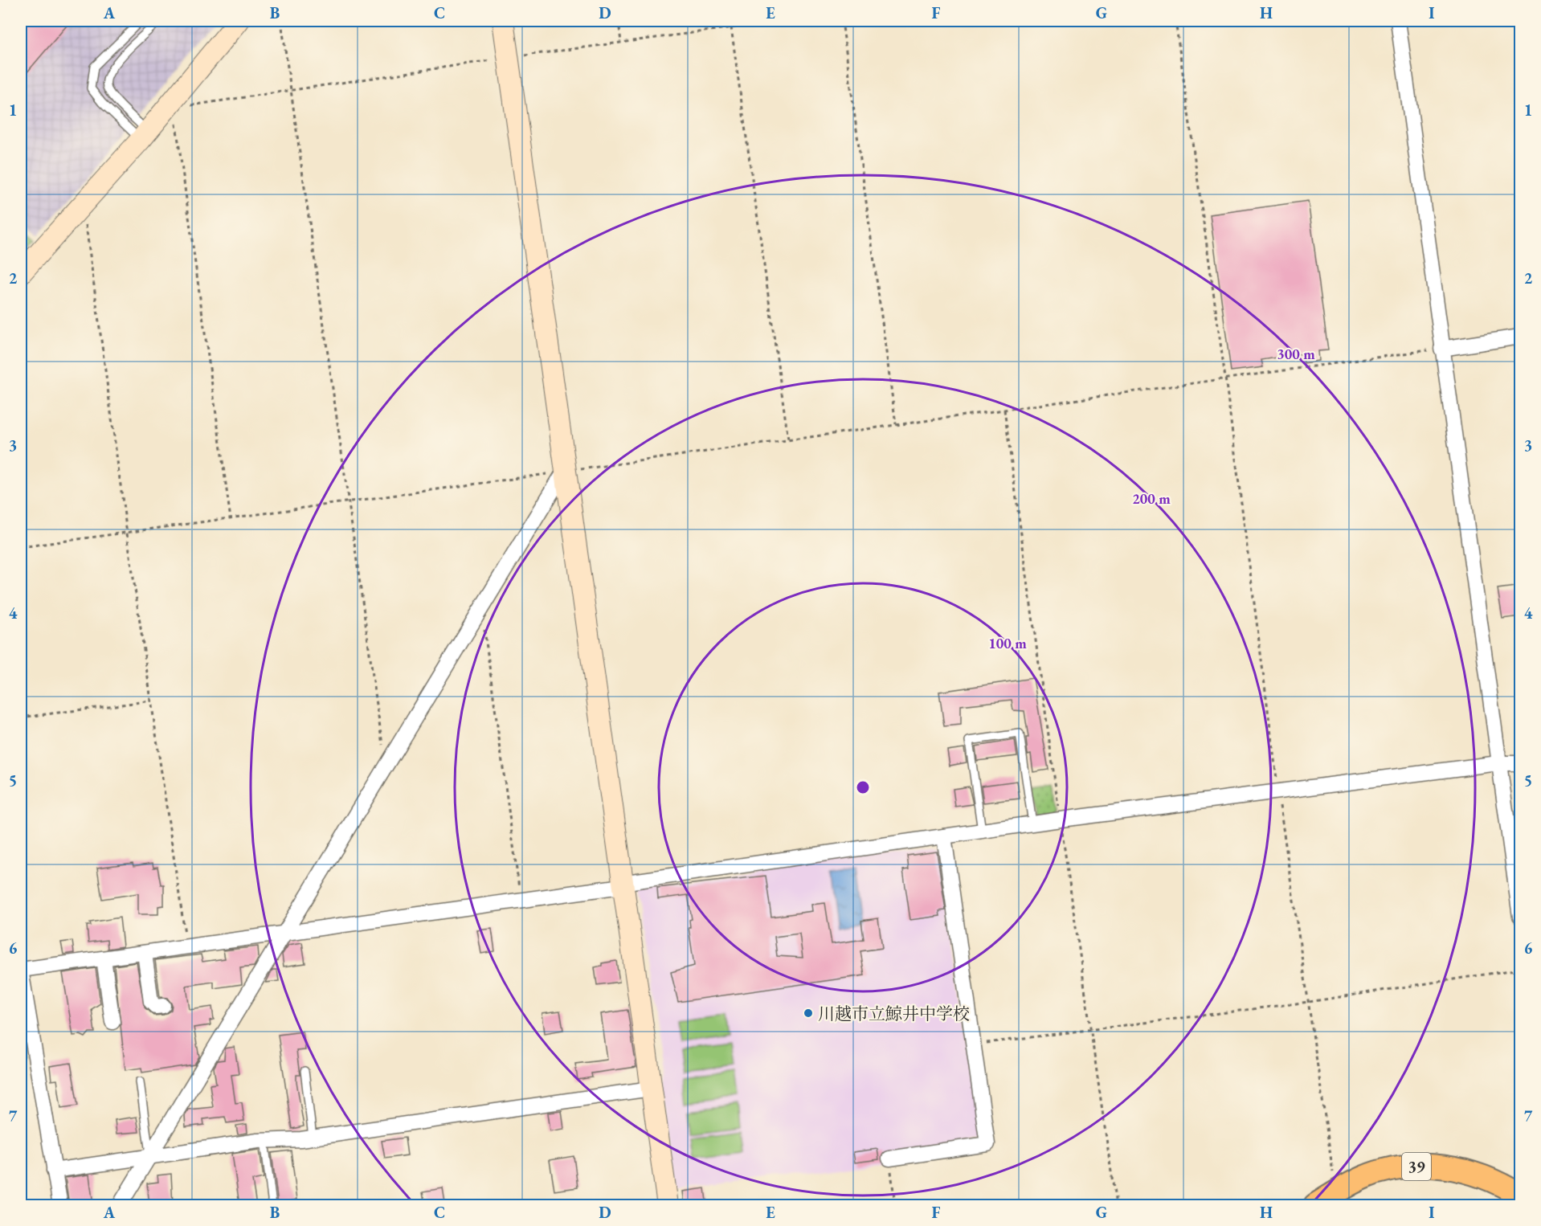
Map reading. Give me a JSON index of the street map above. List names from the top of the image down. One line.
{"streets":{"main road":["39"]},"places":["川越市立鯨井中学校"],"grid":{"columns":["A","B","C","D","E","F","G","H","I"],"rows":["1","2","3","4","5","6","7"]},"rings":["300 m","200 m","100 m"]}
